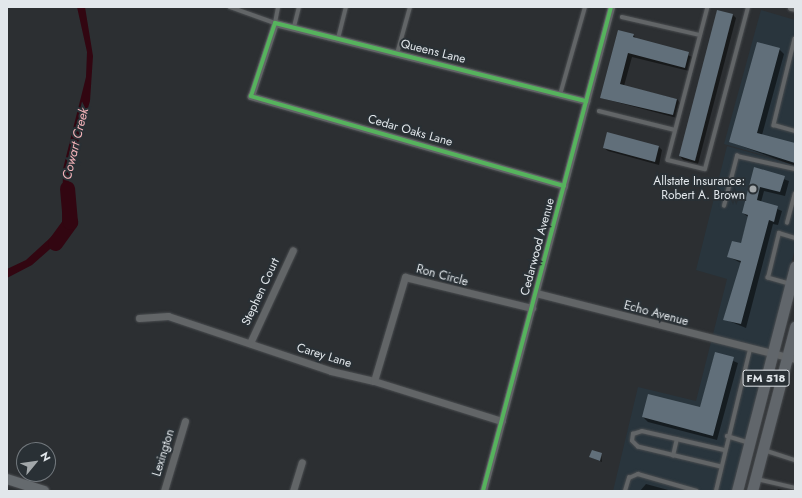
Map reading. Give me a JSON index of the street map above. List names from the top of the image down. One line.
{"streets":{"main road":["FM 518"],"street":["Queens Lane","Cedar Oaks Lane","Cedarwood Avenue","Ron Circle","Stephen Court","Echo Avenue","Carey Lane","Lexington"]},"crossings":[["Queens Lane","Cedar Oaks Lane"],["Queens Lane","Cedarwood Avenue"],["Cedar Oaks Lane","Cedarwood Avenue"],["Cedarwood Avenue","Ron Circle"],["Cedarwood Avenue","Echo Avenue"],["Cedarwood Avenue","Carey Lane"],["Ron Circle","Carey Lane"],["Stephen Court","Carey Lane"],["Echo Avenue","FM 518"]],"water":["Cowart Creek"],"places":["Allstate Insurance: Robert A. Brown"],"north":"top right"}
